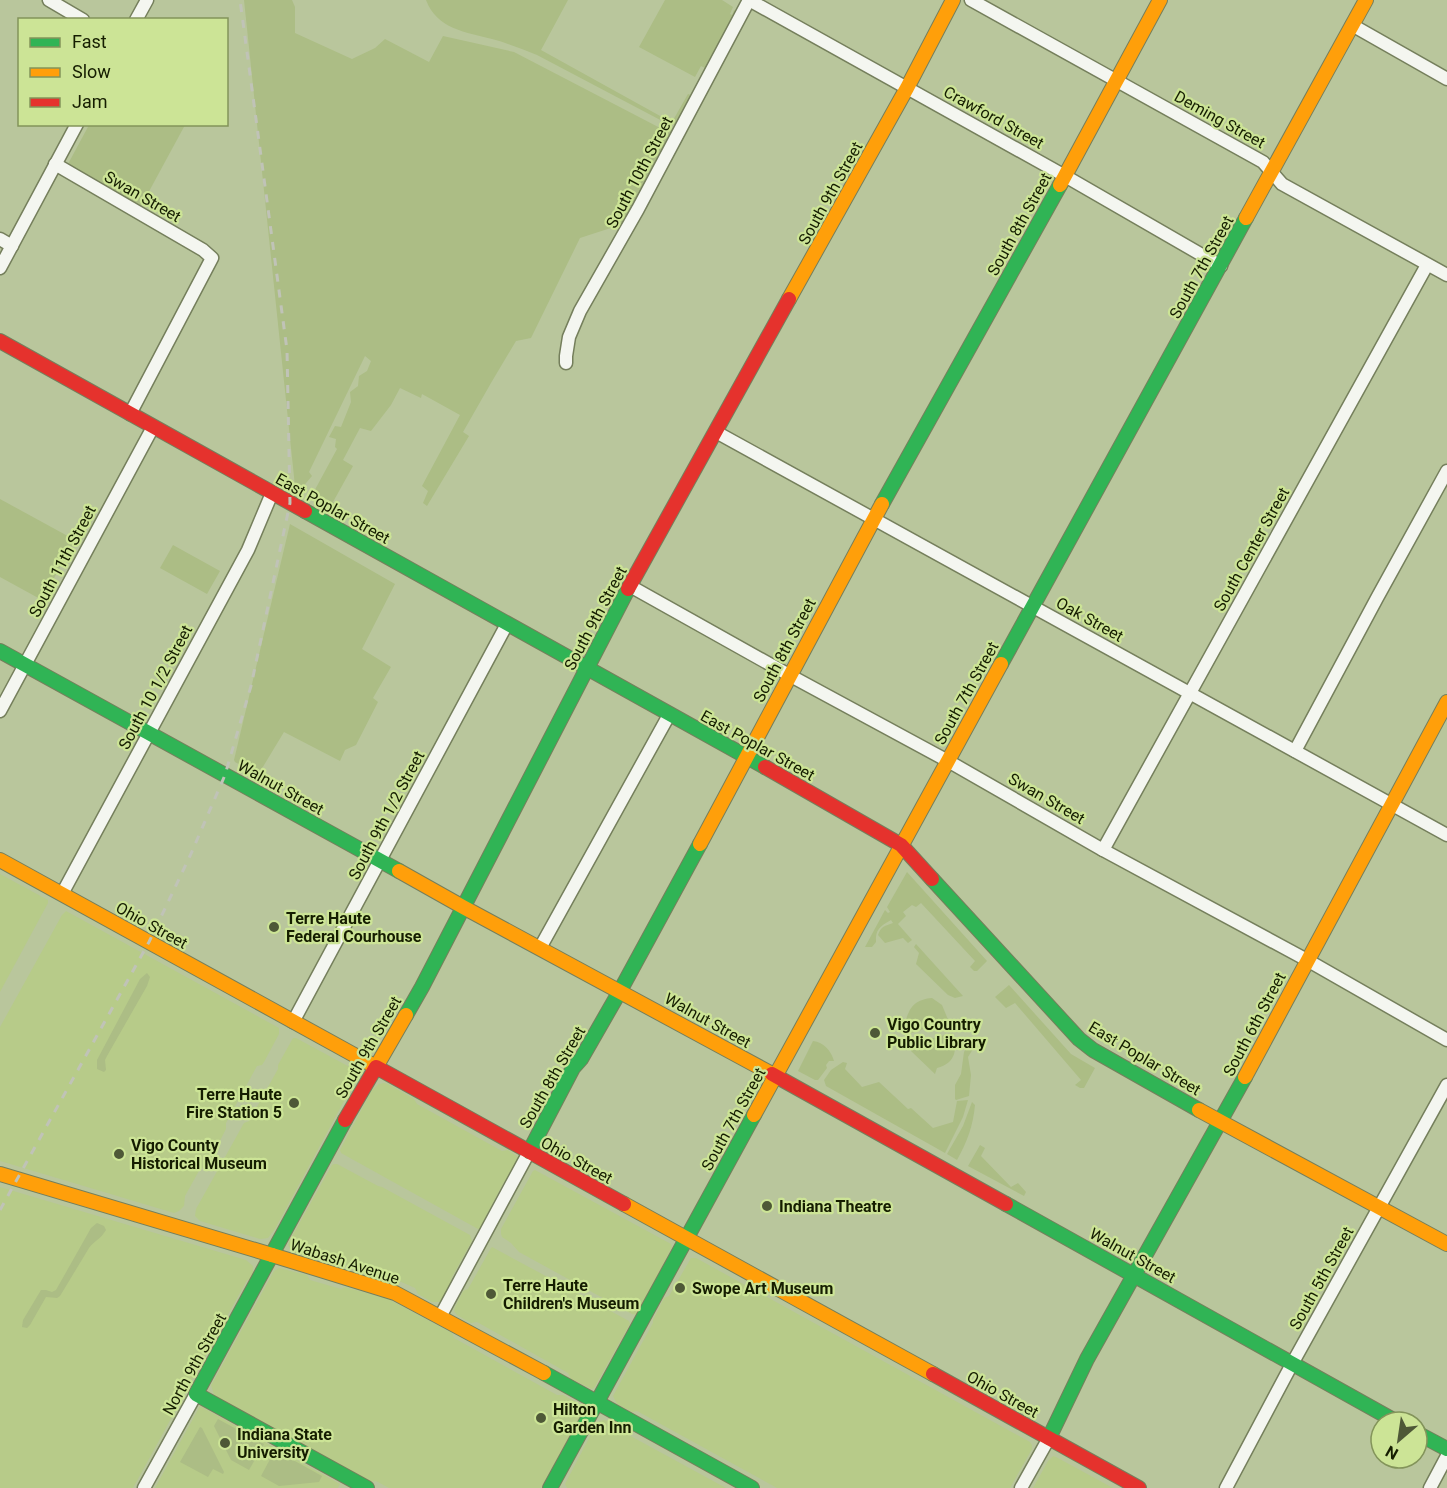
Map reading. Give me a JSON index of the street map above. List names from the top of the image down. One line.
{"streets":{"street":["Crawford Street","Deming Street","South 10th Street","South 9th Street","Swan Street","South 8th Street","South 7th Street","East Poplar Street","South Center Street","South 11th Street","Oak Street","South 10 1/2 Street","Walnut Street","South 9th 1/2 Street","Ohio Street","South 6th Street","Wabash Avenue","South 5th Street","North 9th Street"]},"crossings":[["Crawford Street","South 10th Street"],["Crawford Street","South 9th Street"],["Crawford Street","South 8th Street"],["Crawford Street","South 7th Street"],["Deming Street","South 8th Street"],["Deming Street","South 7th Street"],["Deming Street","South Center Street"],["South 9th Street","Swan Street"],["South 9th Street","East Poplar Street"],["South 9th Street","Oak Street"],["South 9th Street","Walnut Street"],["South 9th Street","Ohio Street"],["South 9th Street","Wabash Avenue"],["South 9th Street","North 9th Street"],["Swan Street","South 8th Street"],["Swan Street","South 7th Street"],["Swan Street","East Poplar Street"],["Swan Street","South Center Street"],["Swan Street","South 6th Street"],["South 8th Street","East Poplar Street"],["South 8th Street","Oak Street"],["South 8th Street","Walnut Street"],["South 8th Street","Ohio Street"],["South 8th Street","Wabash Avenue"],["South 7th Street","East Poplar Street"],["South 7th Street","Oak Street"],["South 7th Street","Walnut Street"],["South 7th Street","Ohio Street"],["South 7th Street","Wabash Avenue"],["East Poplar Street","South 11th Street"],["East Poplar Street","South 10 1/2 Street"],["East Poplar Street","South 9th 1/2 Street"],["East Poplar Street","South 6th Street"],["East Poplar Street","South 5th Street"],["South Center Street","Oak Street"],["South 11th Street","Walnut Street"],["Oak Street","South 6th Street"],["South 10 1/2 Street","Walnut Street"],["South 10 1/2 Street","Ohio Street"],["Walnut Street","South 9th 1/2 Street"],["Walnut Street","South 6th Street"],["Walnut Street","South 5th Street"],["South 9th 1/2 Street","Ohio Street"],["Ohio Street","South 6th Street"],["Wabash Avenue","North 9th Street"]],"places":["Terre Haute Federal Courhouse","Vigo Country Public Library","Terre Haute Fire Station 5","Vigo County Historical Museum","Indiana Theatre","Swope Art Museum","Terre Haute Children's Museum","Hilton Garden Inn","Indiana State University"],"legend":["Fast","Slow","Jam"],"north":"bottom left"}
